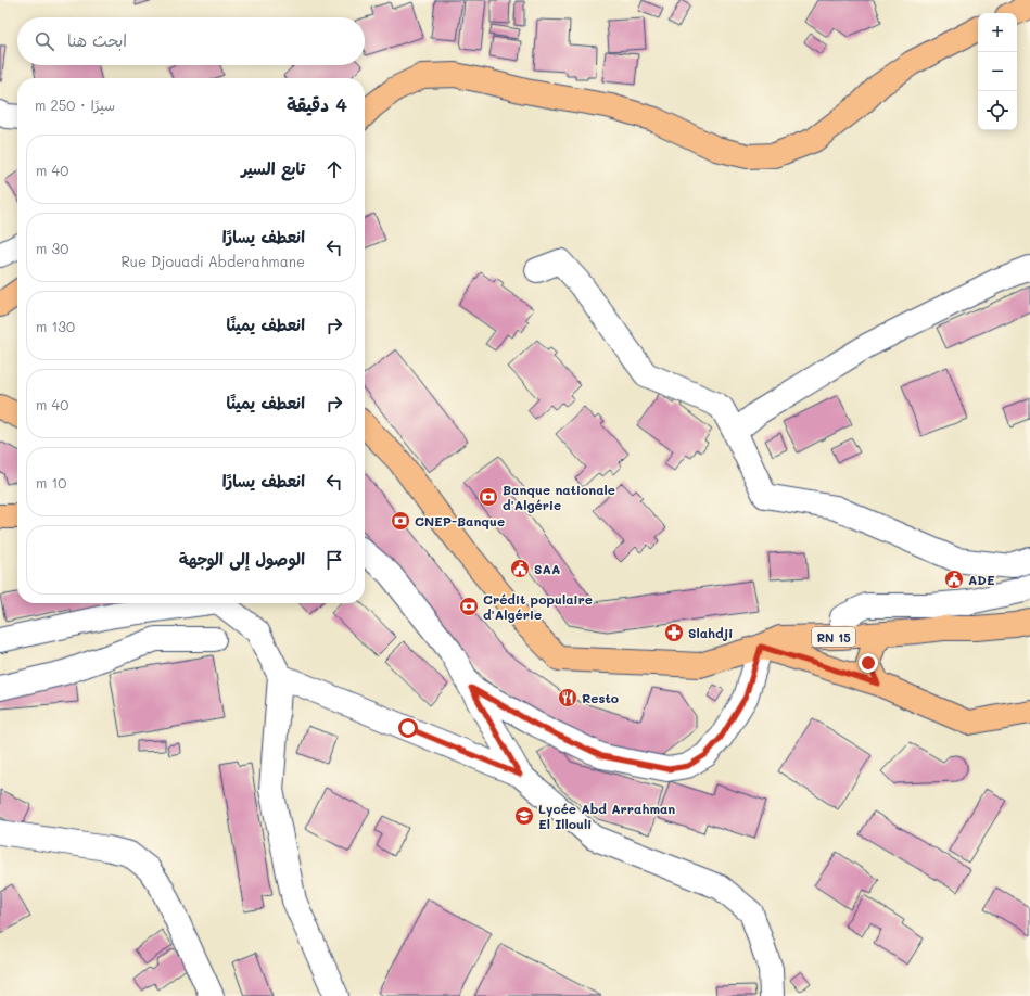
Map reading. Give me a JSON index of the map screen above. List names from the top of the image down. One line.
{"streets":{"main road":["RN 15"]},"places":{"bank":["Banque nationale d'Algérie","CNEP-Banque","Crédit populaire d'Algérie"],"public building":["SAA","ADE"],"pharmacy":["Slahdji"],"restaurant":["Resto"],"school or university":["Lycée Abd Arrahman El Illouli"]},"page":{"map_buttons":["+","−"],"search":"ابحث هنا","heading":["4 دقيقة","سيرًا · 250 m"],"list":[["تابع السير","40 m"],["انعطف يسارًا","Rue Djouadi Abderahmane","30 m"],["انعطف يمينًا","130 m"],["انعطف يمينًا","40 m"],["انعطف يسارًا","10 m"],"الوصول إلى الوجهة"]}}
